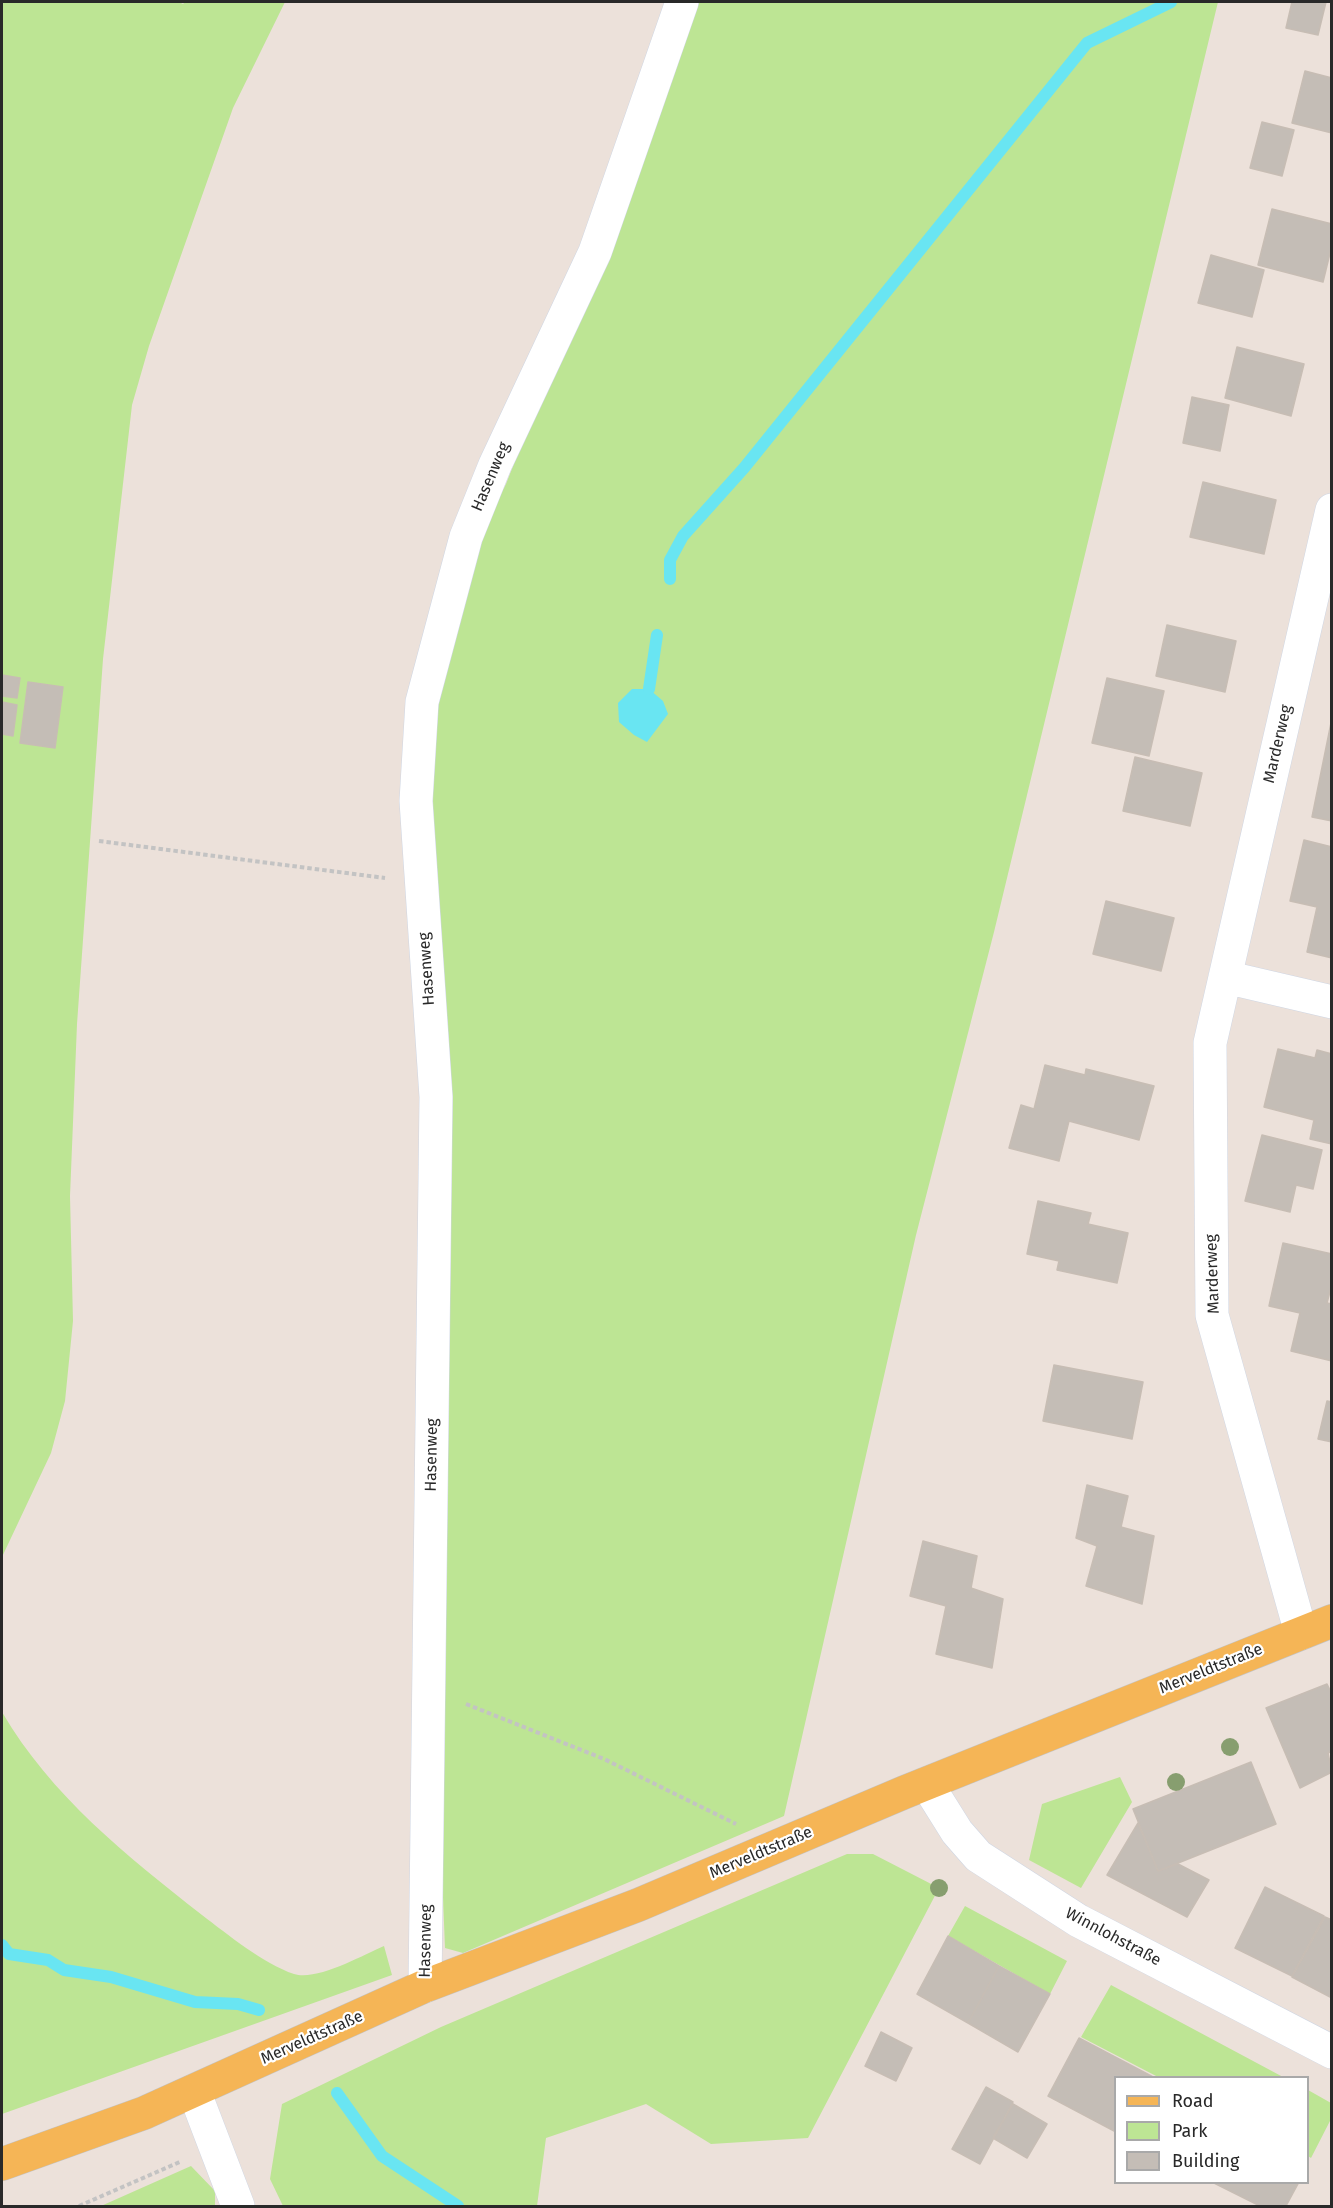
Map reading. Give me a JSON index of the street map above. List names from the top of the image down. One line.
{"streets":{"main road":["Merveldtstraße"],"street":["Hasenweg","Marderweg","Winnlohstraße"]},"crossings":[["Hasenweg","Merveldtstraße"],["Marderweg","Merveldtstraße"],["Merveldtstraße","Winnlohstraße"]],"legend":["Road","Park","Building"]}
